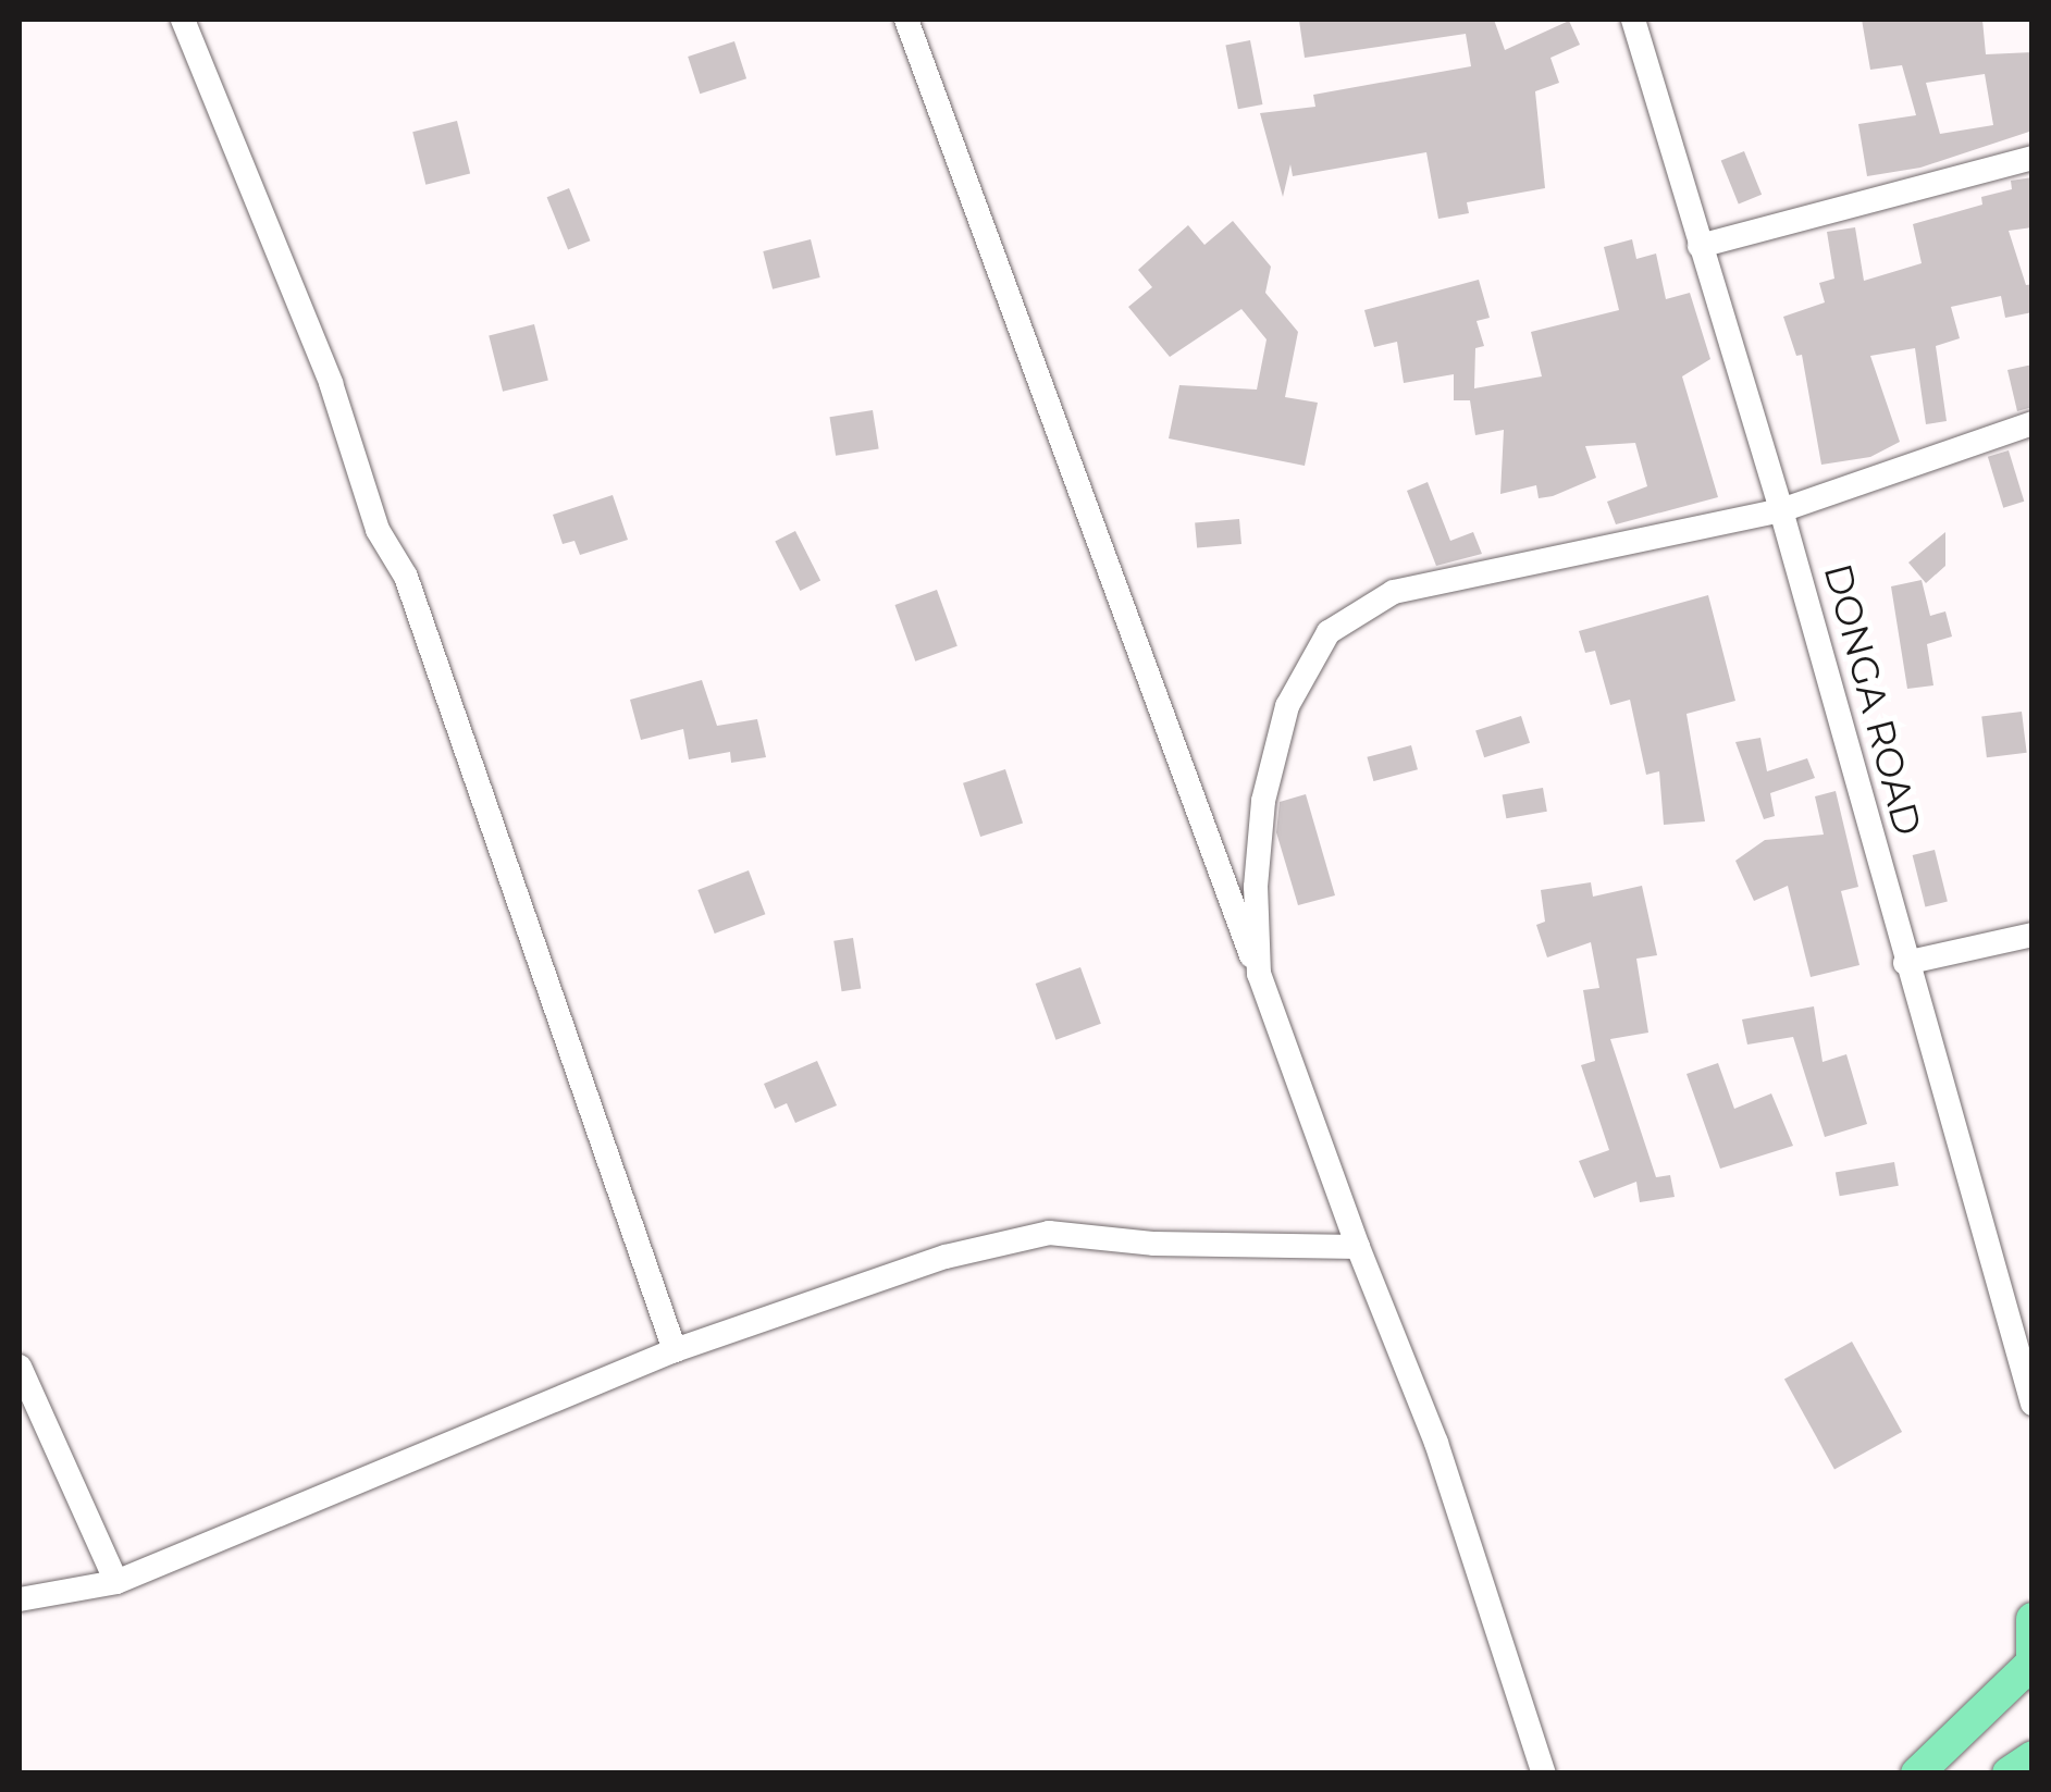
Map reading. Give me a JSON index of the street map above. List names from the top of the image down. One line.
{"streets":{"street":["DONGA ROAD"]}}
